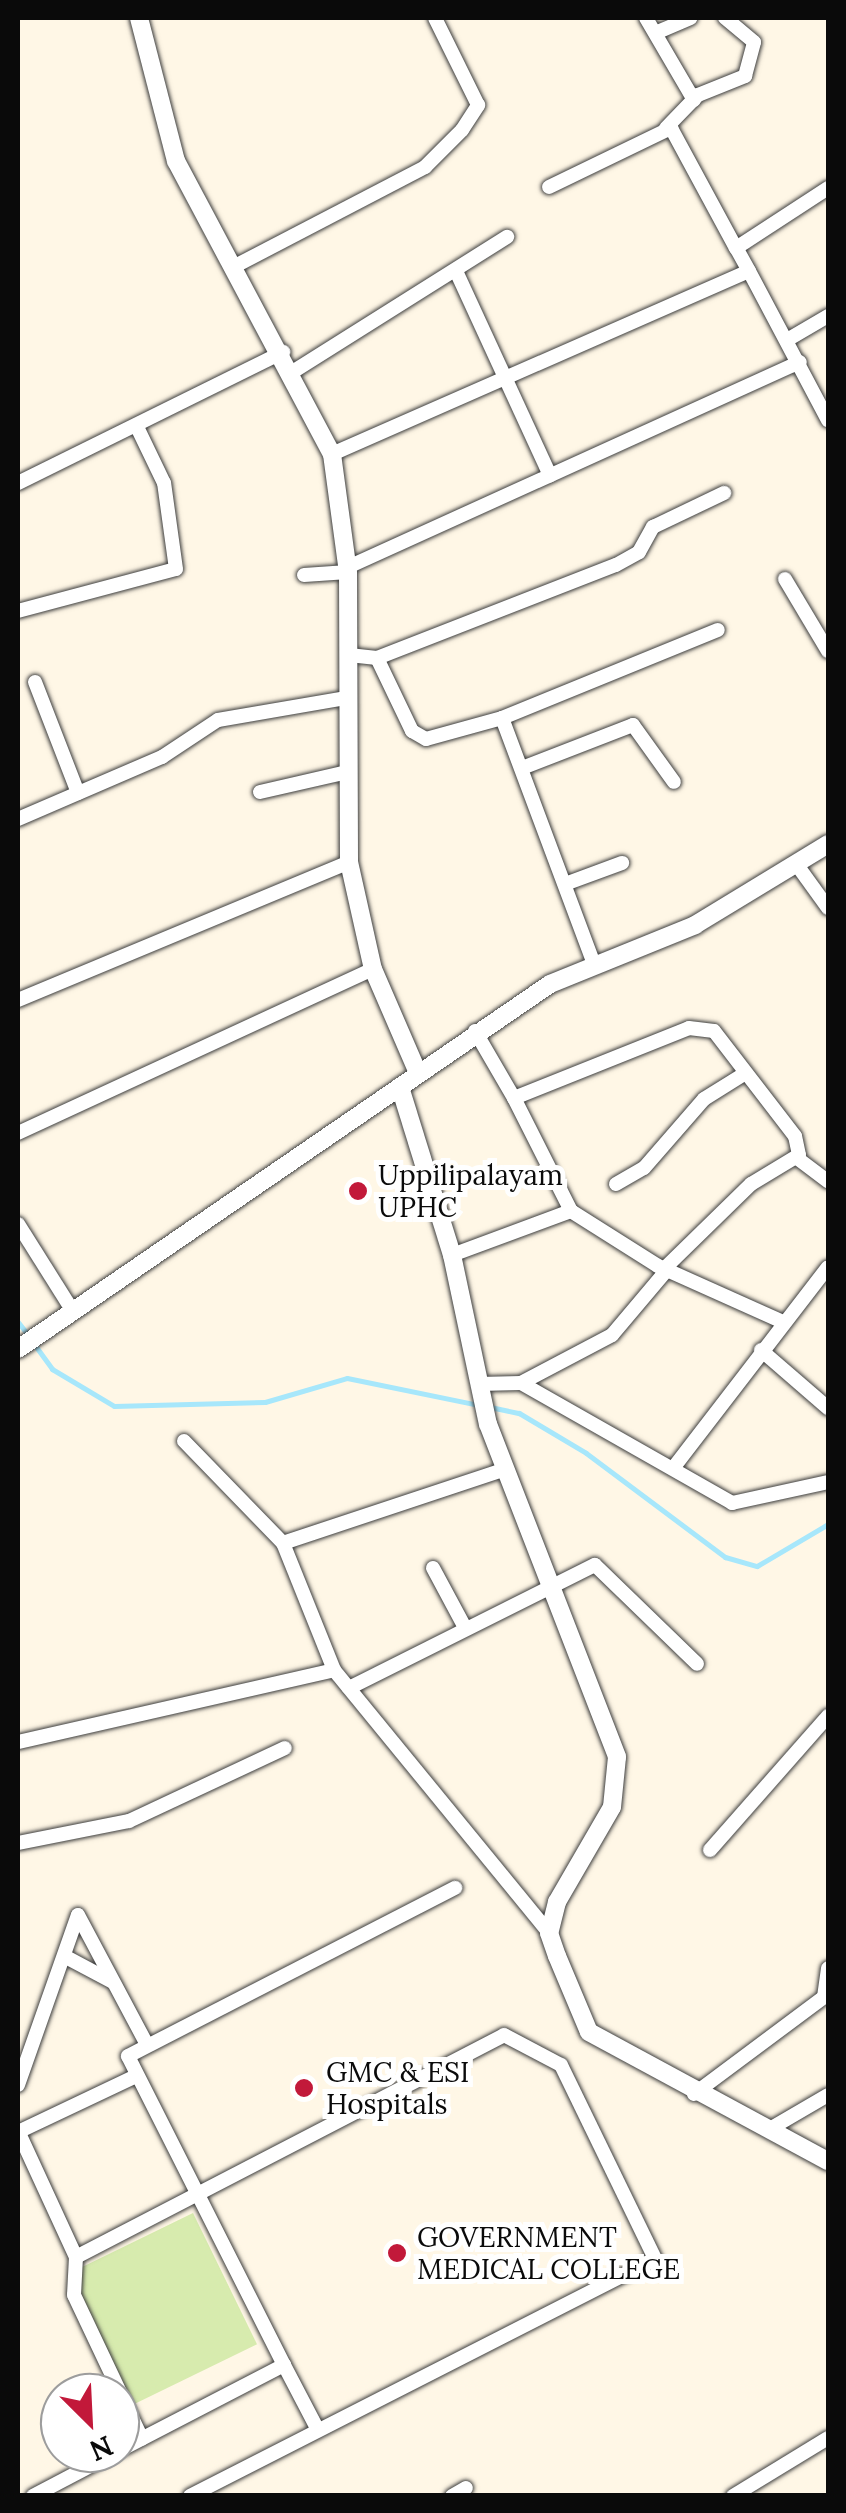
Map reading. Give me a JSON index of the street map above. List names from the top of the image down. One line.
{"places":["Uppilipalayam UPHC","GMC & ESI Hospitals","GOVERNMENT MEDICAL COLLEGE"],"north":"bottom right"}
